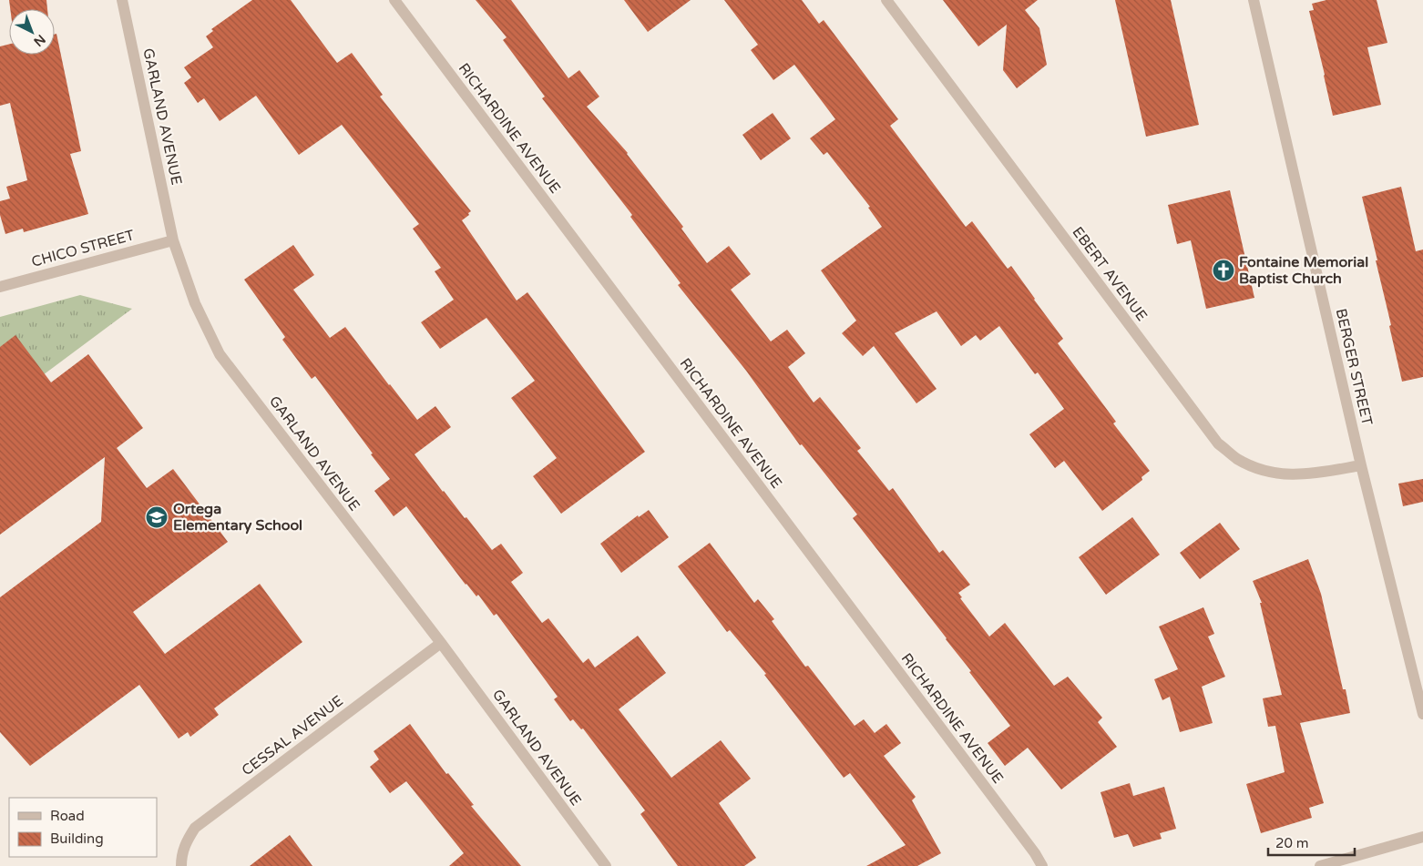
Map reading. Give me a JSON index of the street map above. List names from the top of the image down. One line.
{"streets":{"street":["GARLAND AVENUE","RICHARDINE AVENUE","CHICO STREET","EBERT AVENUE","BERGER STREET","CESSAL AVENUE"]},"crossings":[["GARLAND AVENUE","CHICO STREET"],["GARLAND AVENUE","CESSAL AVENUE"],["EBERT AVENUE","BERGER STREET"]],"places":{"church":["Fontaine Memorial Baptist Church"],"school or university":["Ortega Elementary School"]},"legend":["Road","Building"],"scale_bar":"20 m","north":"bottom right"}
